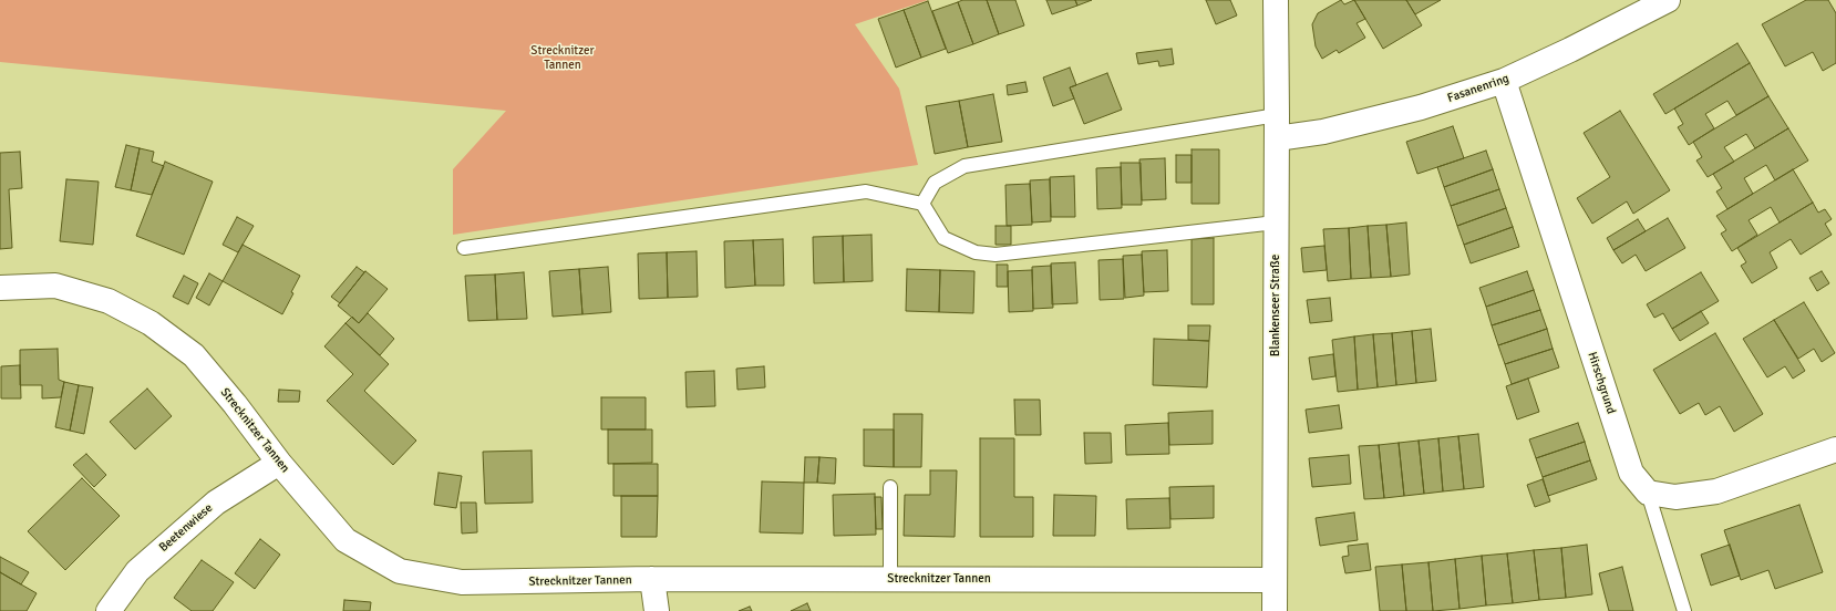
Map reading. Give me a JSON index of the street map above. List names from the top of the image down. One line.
{"streets":{"street":["Fasanenring","Blankenseer Straße","Hirschgrund","Strecknitzer Tannen","Beetenwiese"]},"crossings":[["Fasanenring","Blankenseer Straße"],["Fasanenring","Hirschgrund"],["Blankenseer Straße","Strecknitzer Tannen"],["Strecknitzer Tannen","Beetenwiese"]],"parks":["Strecknitzer Tannen"]}
